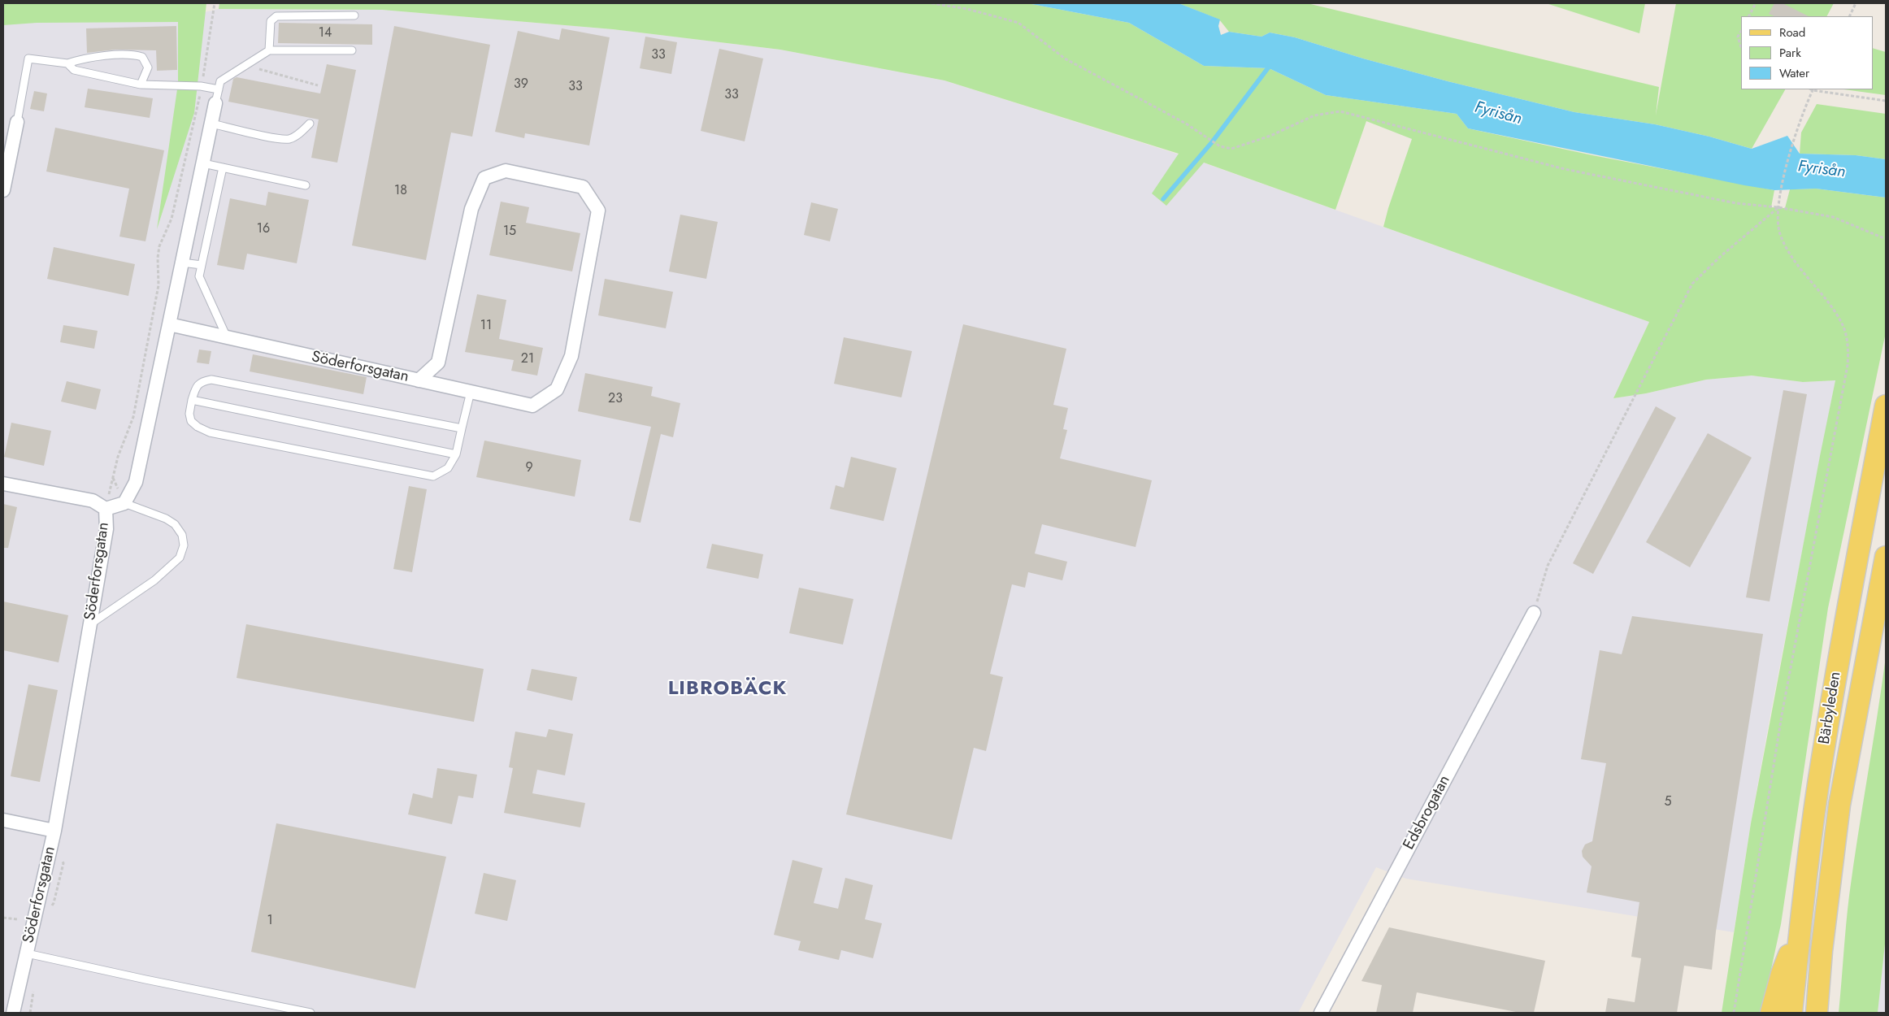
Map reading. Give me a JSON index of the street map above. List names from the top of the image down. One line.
{"streets":{"main road":["Bärbyleden"],"street":["Söderforsgatan","Edsbrogatan"]},"districts":["LIBROBÄCK"],"water":["Fyrisån"],"house_numbers":["14","33","39","33","33","18","16","15","11","21","23","9","5","1"],"legend":["Road","Park","Water"]}
